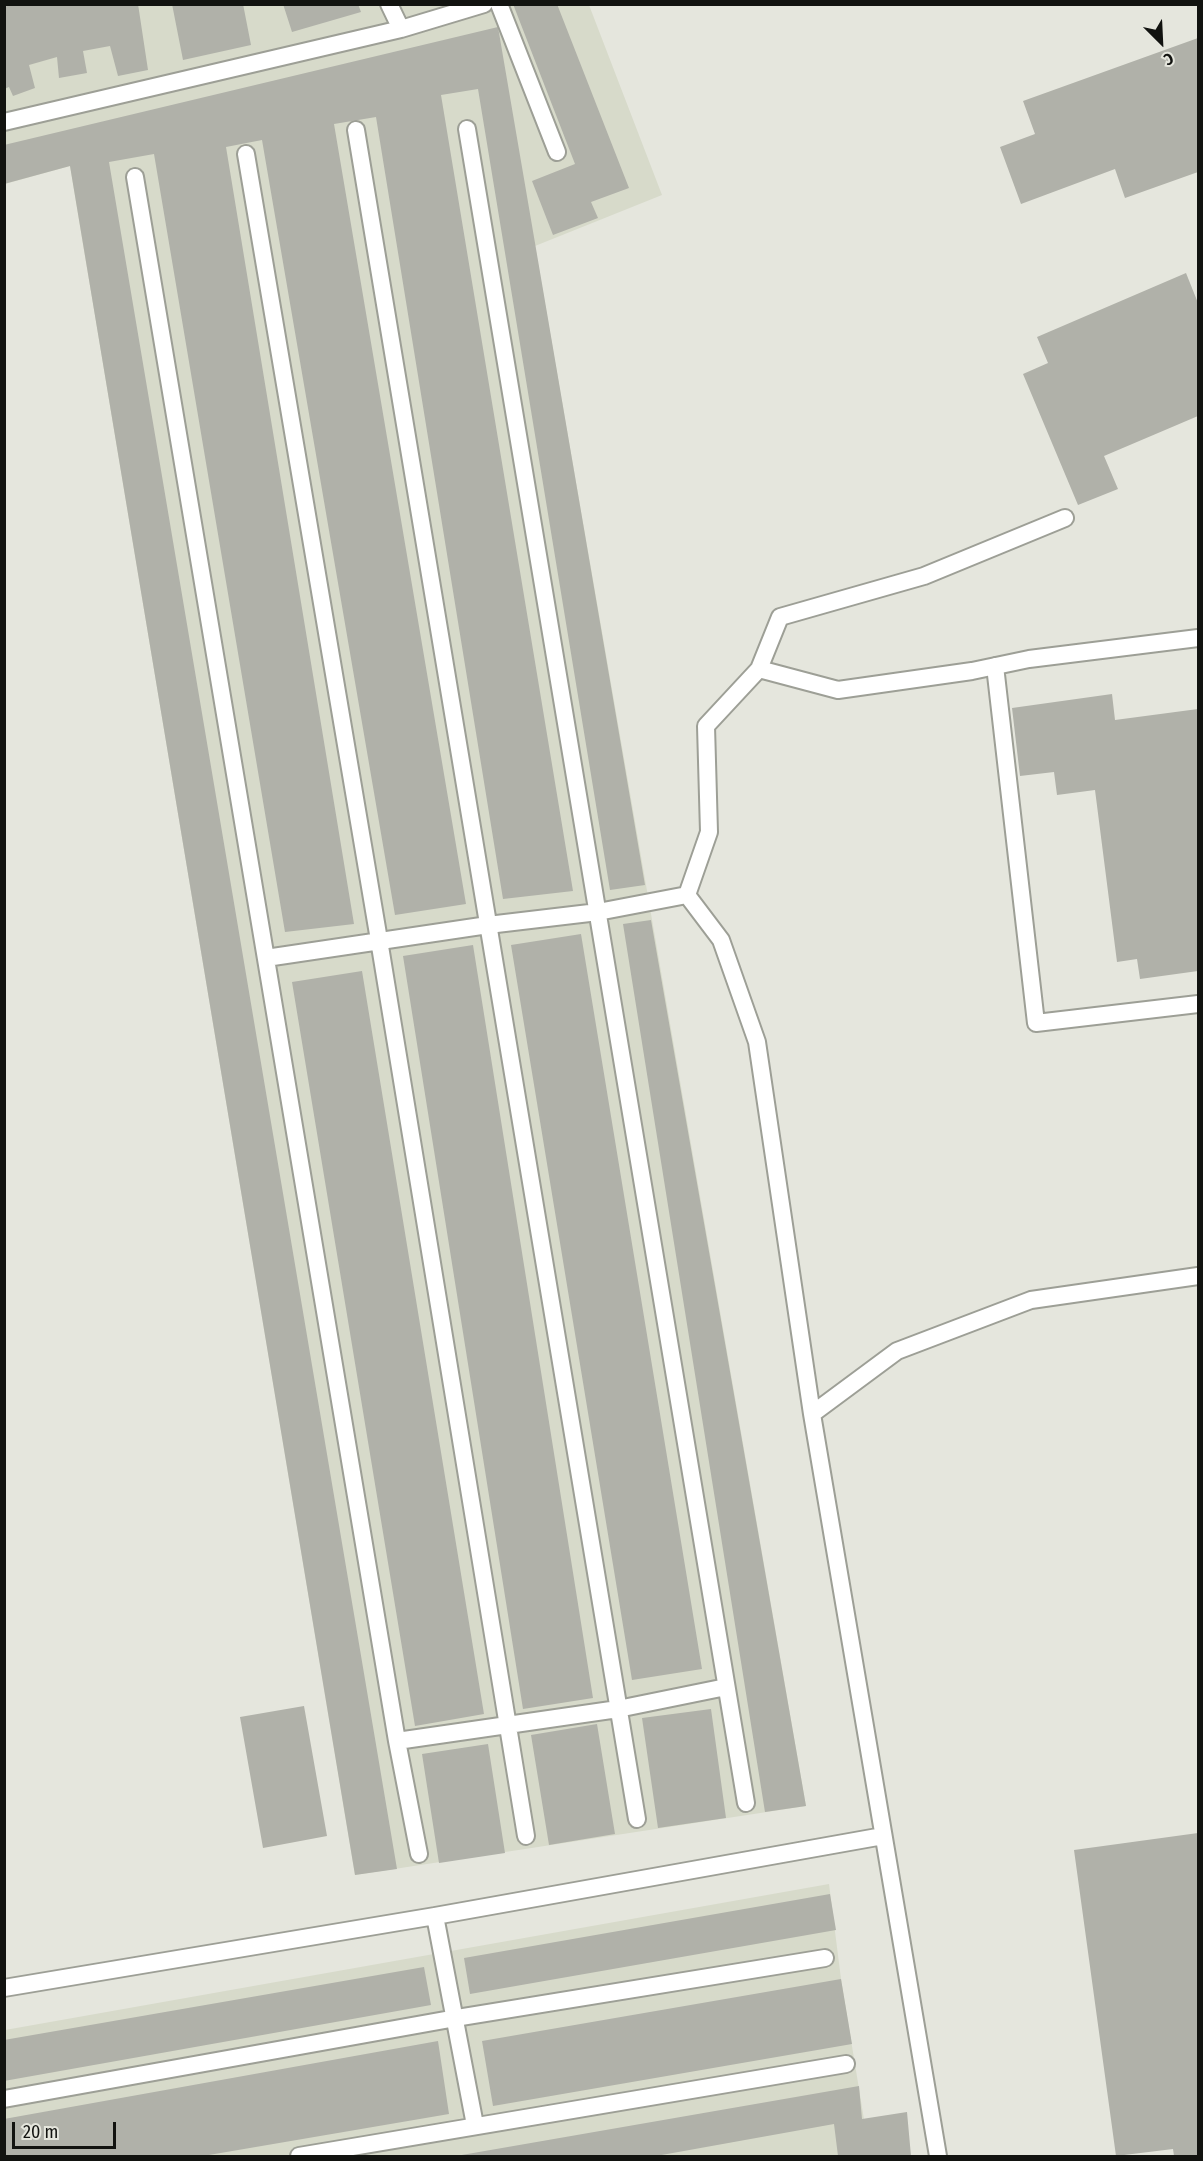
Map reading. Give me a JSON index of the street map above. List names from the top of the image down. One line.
{"scale_bar":"20 m","north":"bottom right"}
